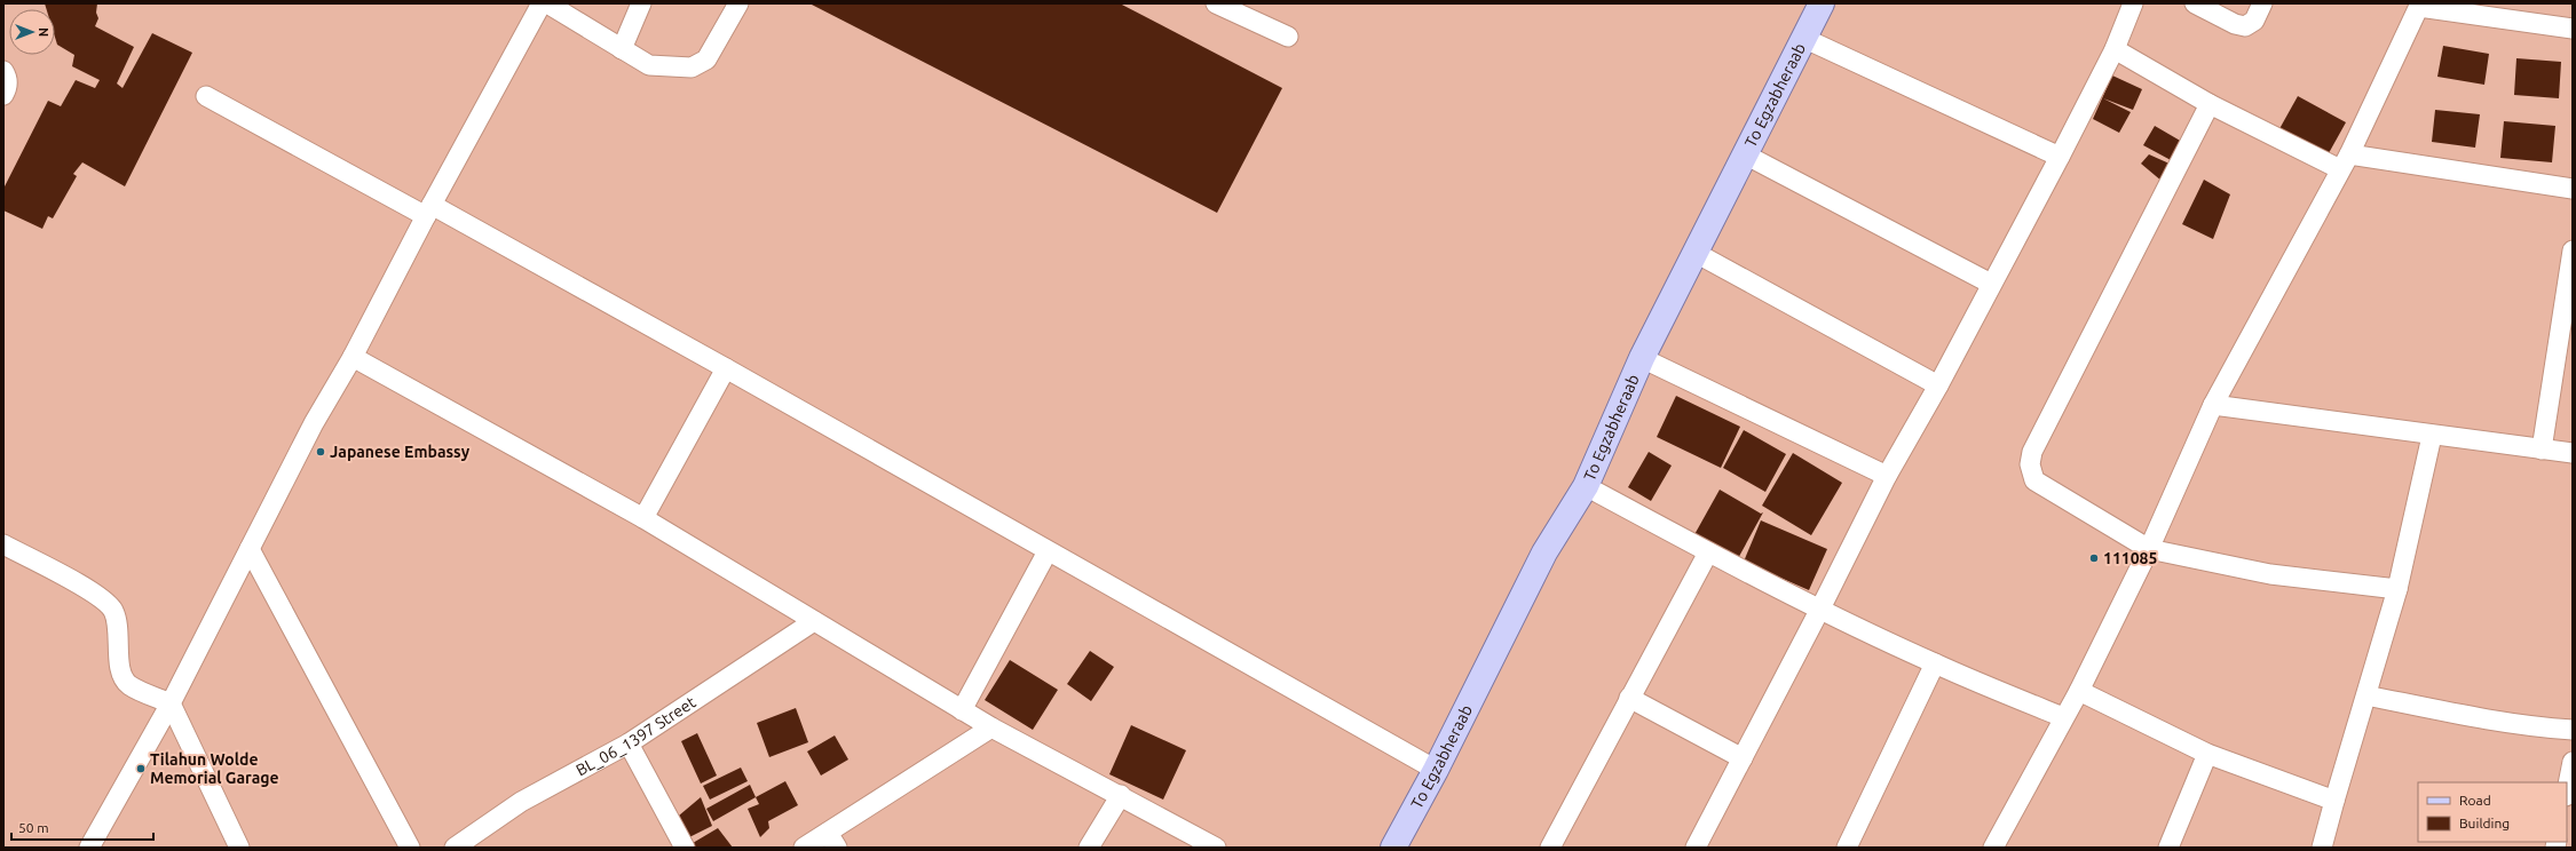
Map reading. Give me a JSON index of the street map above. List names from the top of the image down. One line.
{"streets":{"main road":["To Egzabheraab"],"street":["BL_06_1397 Street"]},"places":["Japanese Embassy","111085","Tilahun Wolde Memorial Garage"],"legend":["Road","Building"],"scale_bar":"50 m","north":"right"}
